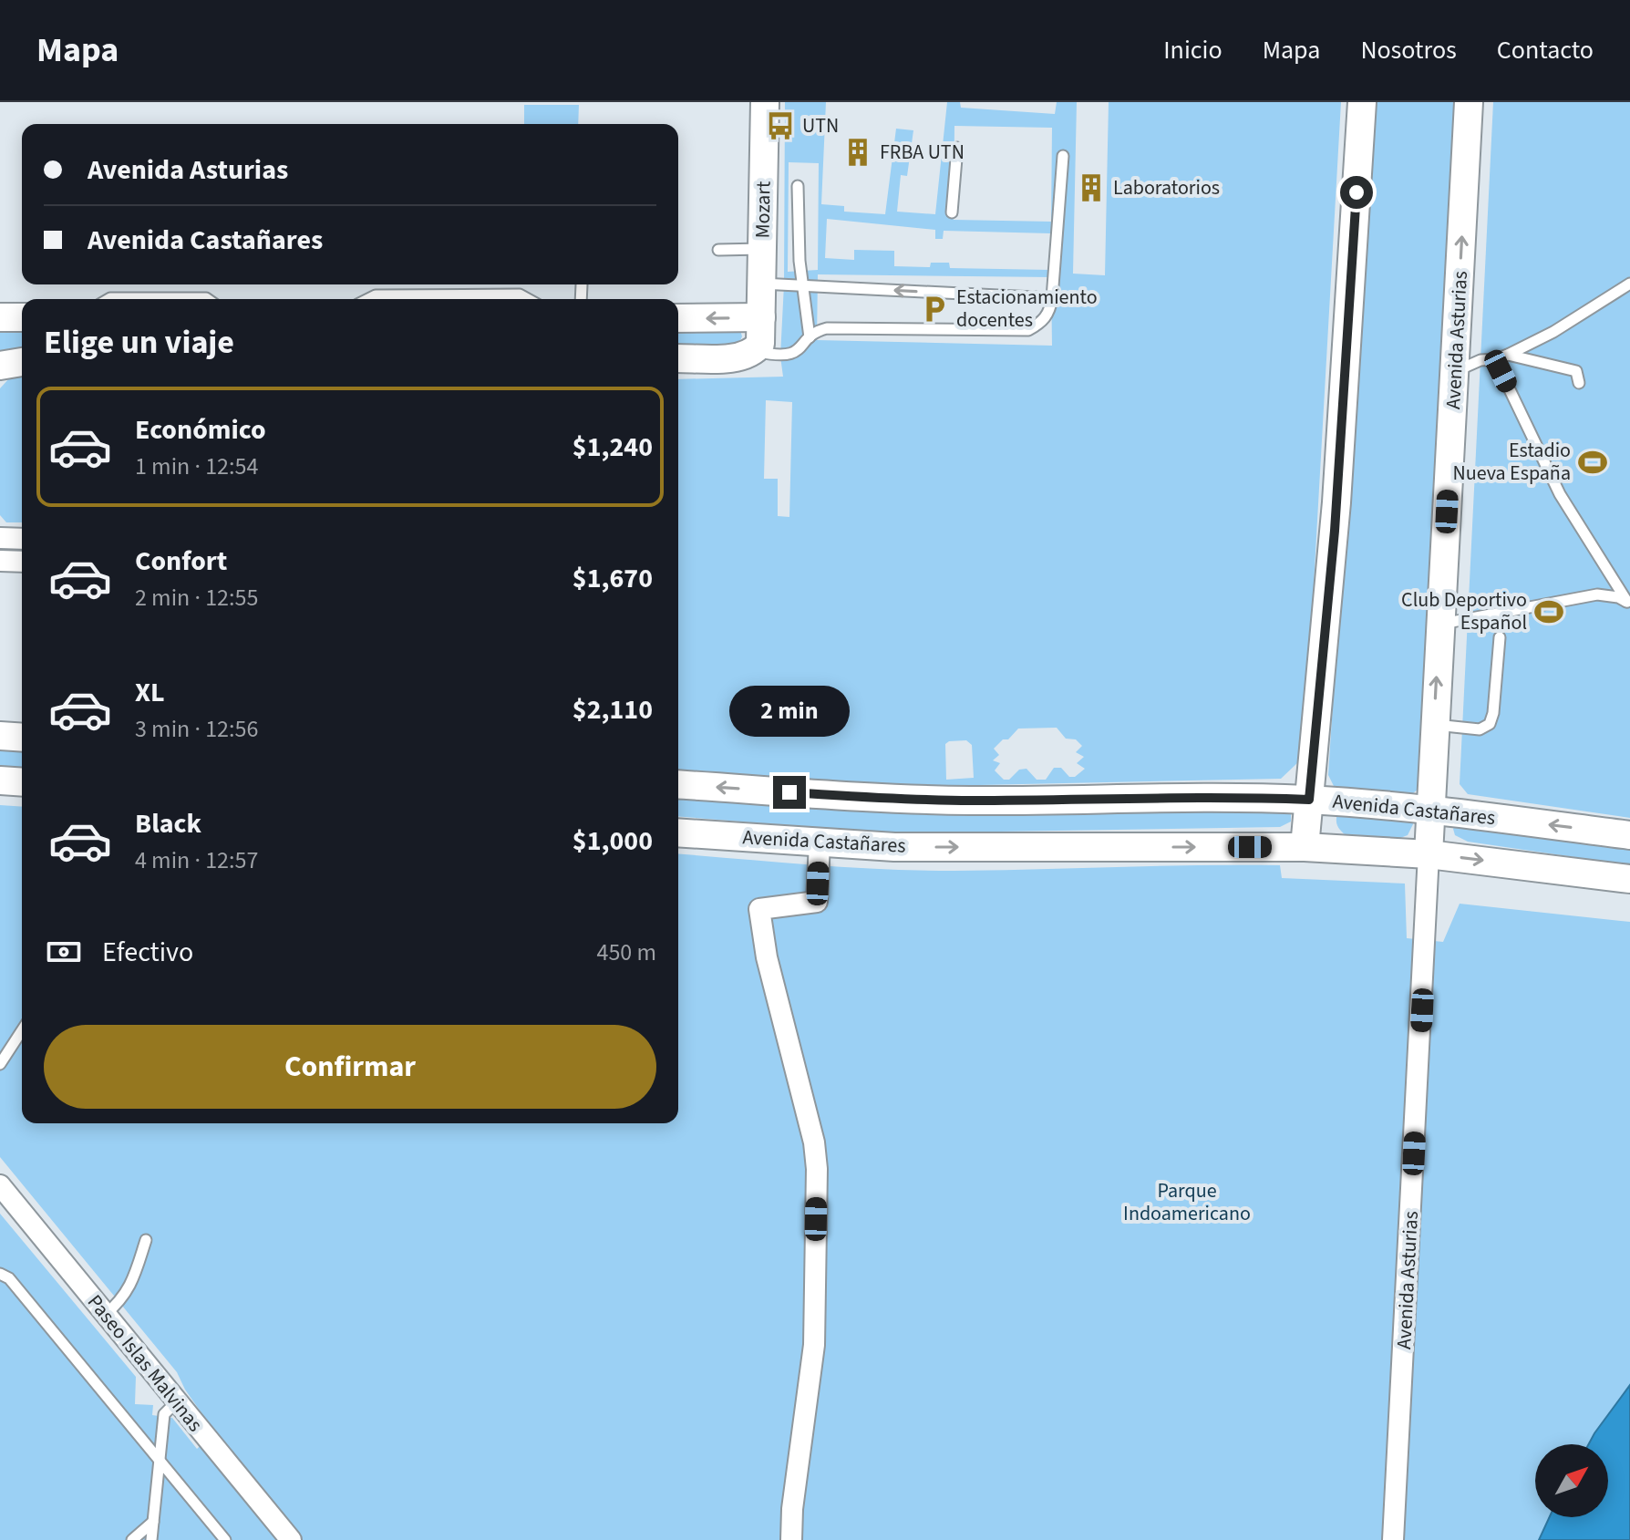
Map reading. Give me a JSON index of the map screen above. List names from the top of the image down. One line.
{"streets":{"main road":["Mozart","Avenida Asturias","Avenida Castañares"],"street":["Paseo Islas Malvinas"]},"crossings":[["Avenida Asturias","Avenida Castañares"]],"parks":["Parque Indoamericano"],"places":{"bus stop":["UTN"],"building":["FRBA UTN","Laboratorios"],"parking":["Estacionamiento docentes"],"sports":["Estadio Nueva España","Club Deportivo Español"]},"north":"top right","page":{"header":"Mapa","nav":["Inicio","Mapa","Nosotros","Contacto"],"banner":["Avenida Asturias","Avenida Castañares"],"heading":"Elige un viaje","list":[{"name":"Económico","note":"1 min · 12:54","value":"$1,240"},{"name":"Confort","note":"2 min · 12:55","value":"$1,670"},{"name":"XL","note":"3 min · 12:56","value":"$2,110"},{"name":"Black","note":"4 min · 12:57","value":"$1,000"}],"bubble":"2 min","pay":["Efectivo","450 m"],"buttons":"Confirmar"}}
